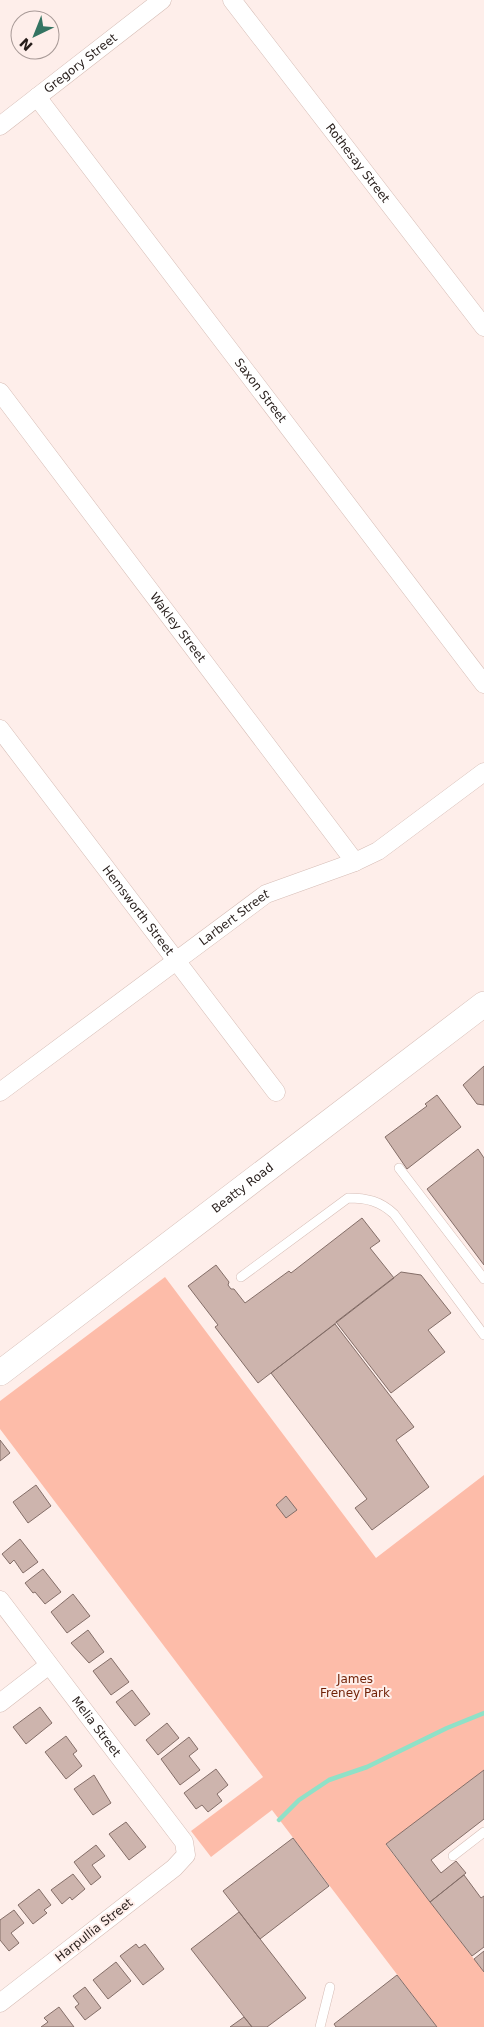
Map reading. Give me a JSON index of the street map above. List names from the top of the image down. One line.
{"streets":{"main road":["Beatty Road"],"street":["Gregory Street","Rothesay Street","Saxon Street","Wakley Street","Hemsworth Street","Larbert Street","Melia Street","Harpullia Street"]},"crossings":[["Gregory Street","Saxon Street"],["Wakley Street","Larbert Street"],["Hemsworth Street","Larbert Street"],["Melia Street","Harpullia Street"]],"parks":["James Freney Park"],"north":"bottom left"}
